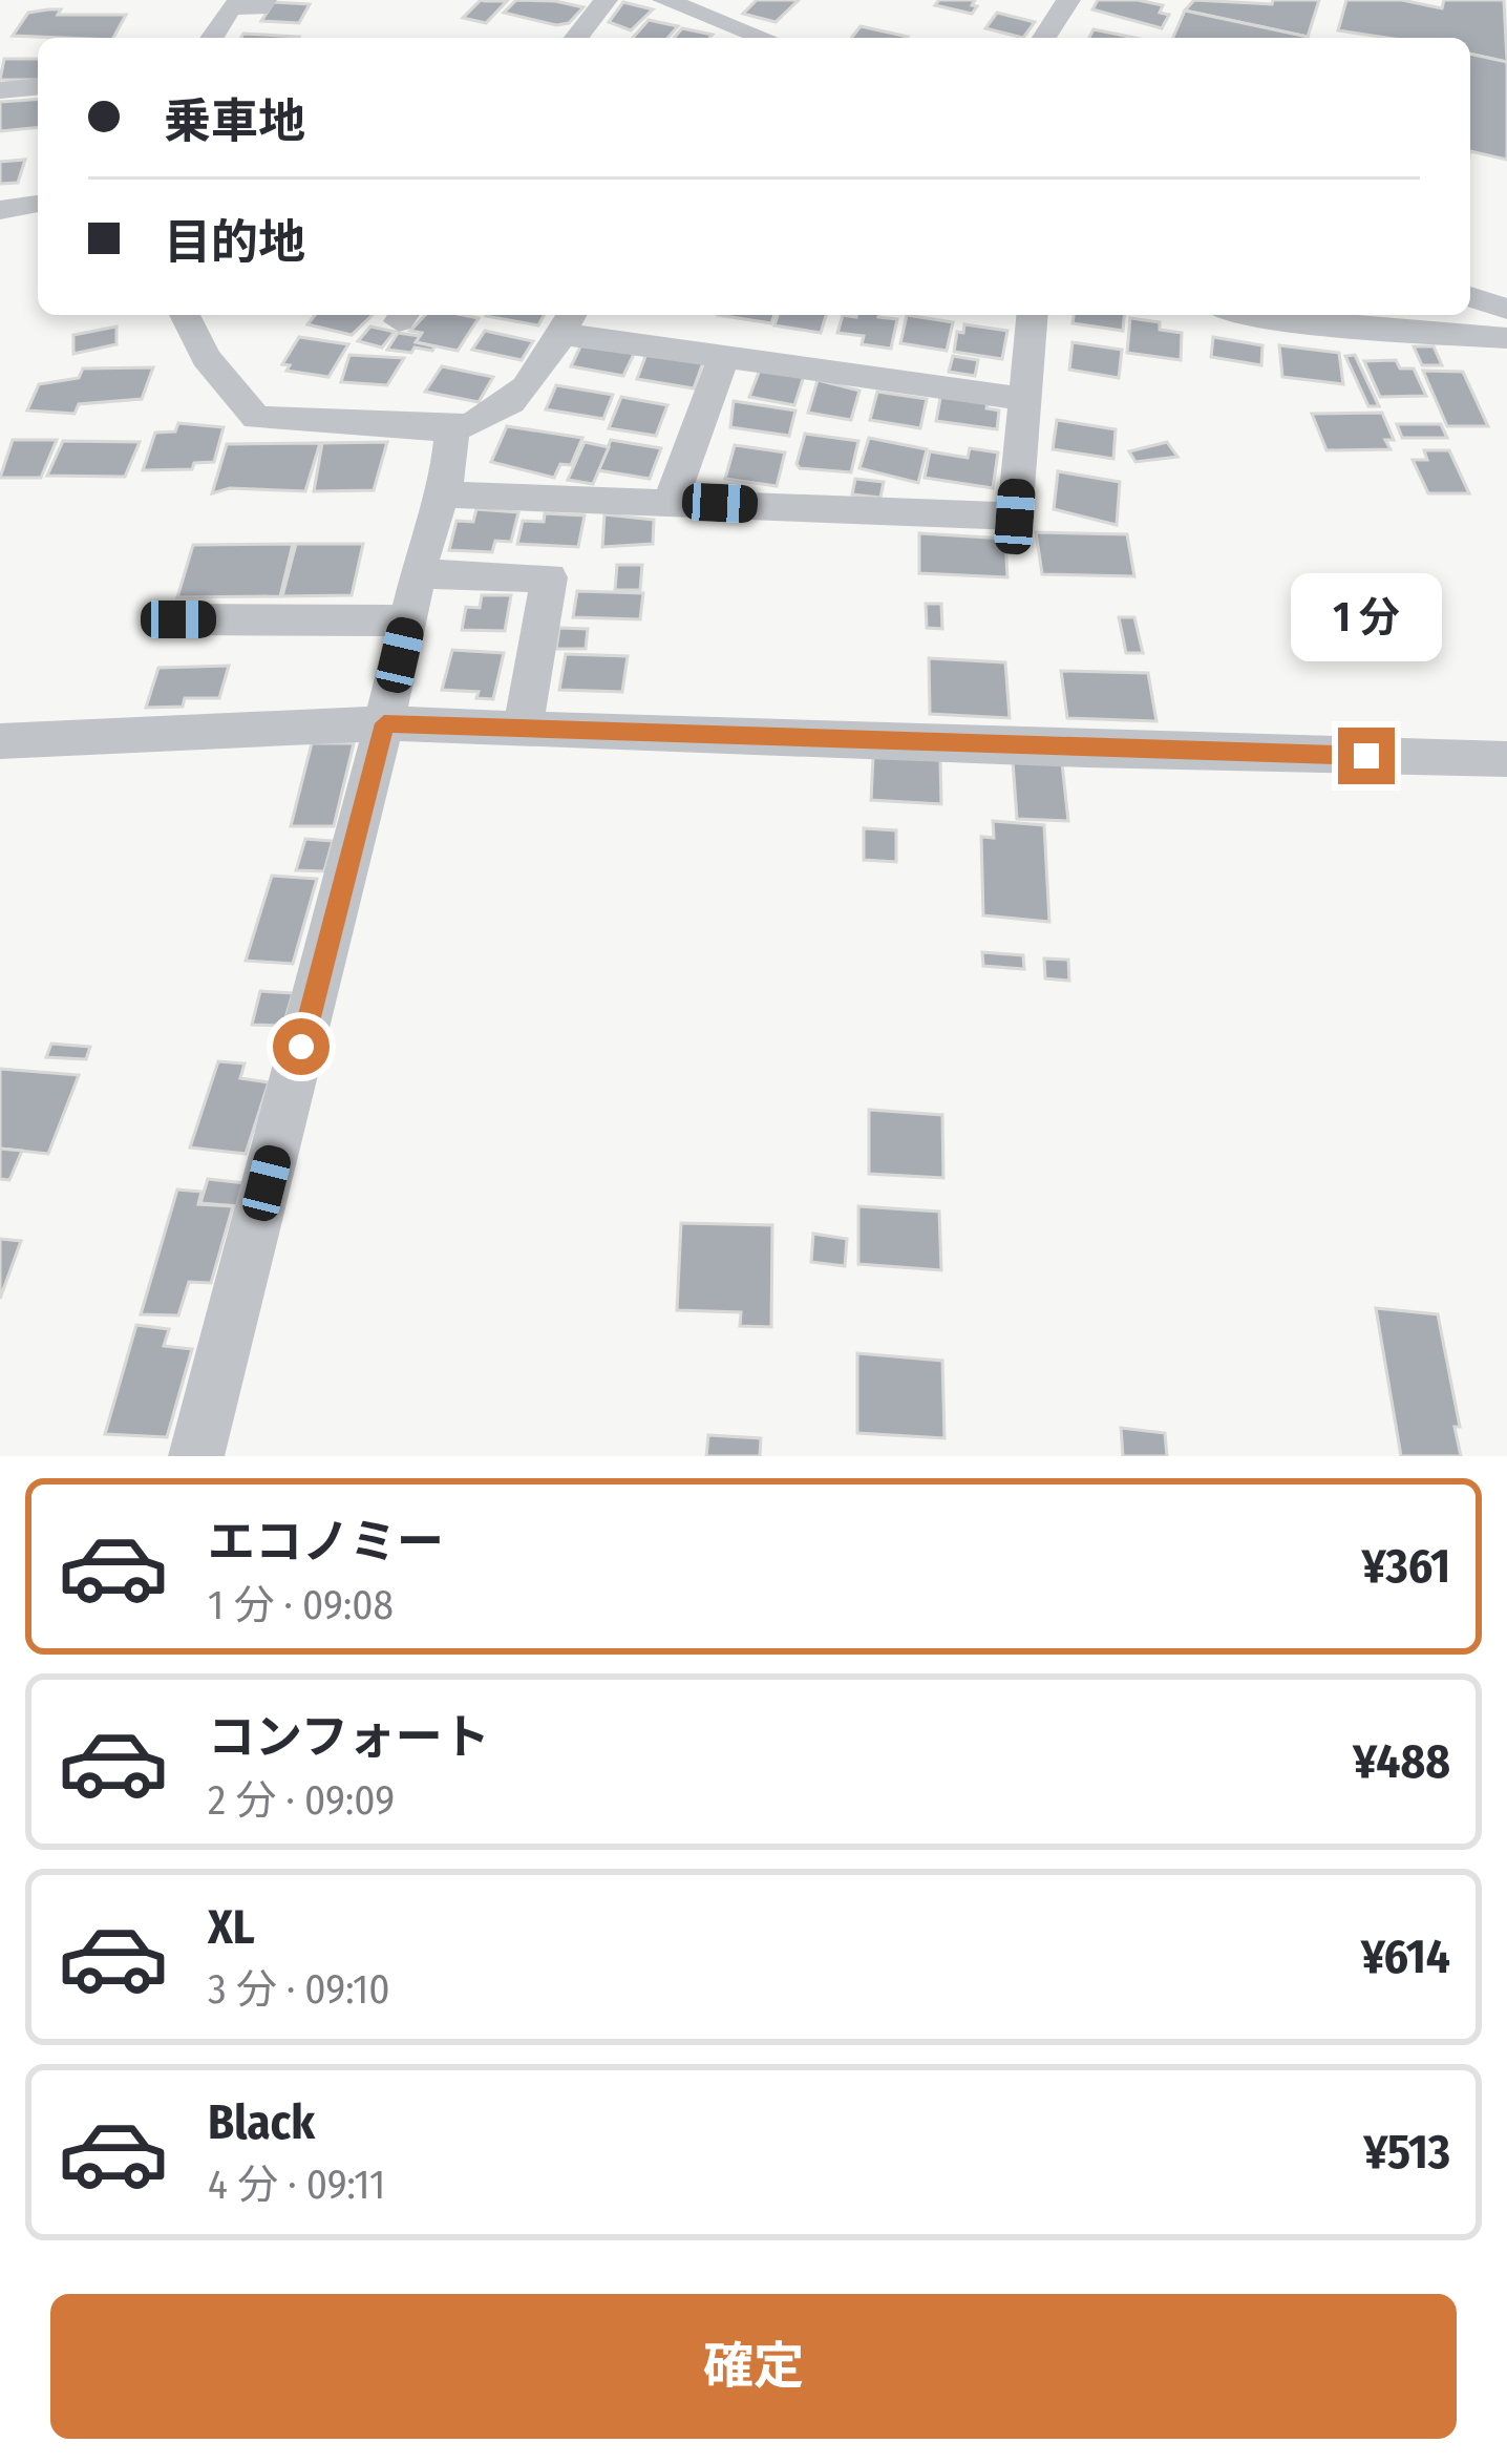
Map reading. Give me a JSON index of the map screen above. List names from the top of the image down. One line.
{"page":{"banner":["乗車地","目的地"],"bubble":"1 分","list":[{"name":"エコノミー","note":"1 分 · 09:08","value":"¥361"},{"name":"コンフォート","note":"2 分 · 09:09","value":"¥488"},{"name":"XL","note":"3 分 · 09:10","value":"¥614"},{"name":"Black","note":"4 分 · 09:11","value":"¥513"}],"buttons":"確定"}}
